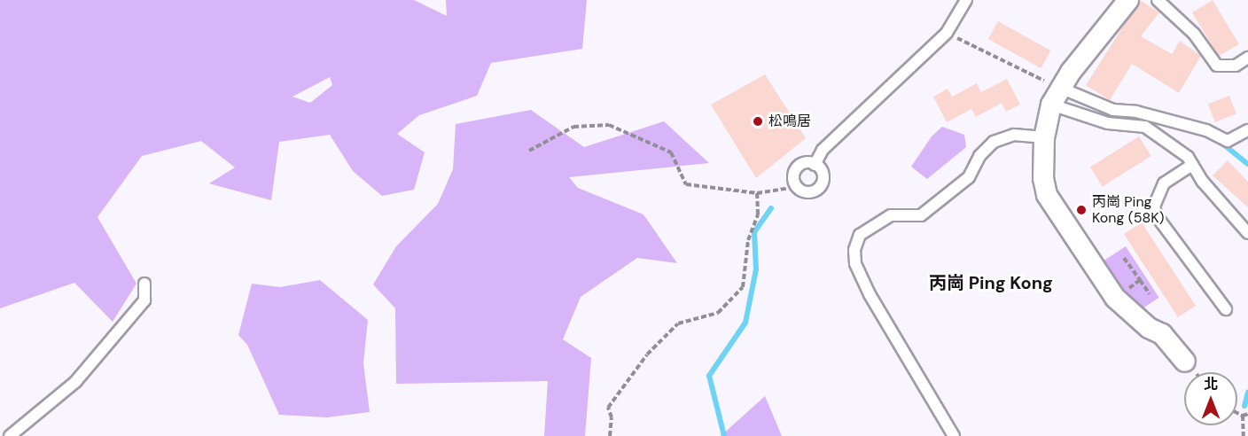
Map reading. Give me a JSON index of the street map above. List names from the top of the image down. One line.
{"districts":["丙崗 Ping Kong"],"places":["松鳴居","丙崗 Ping Kong (58K)"],"north":"top"}
